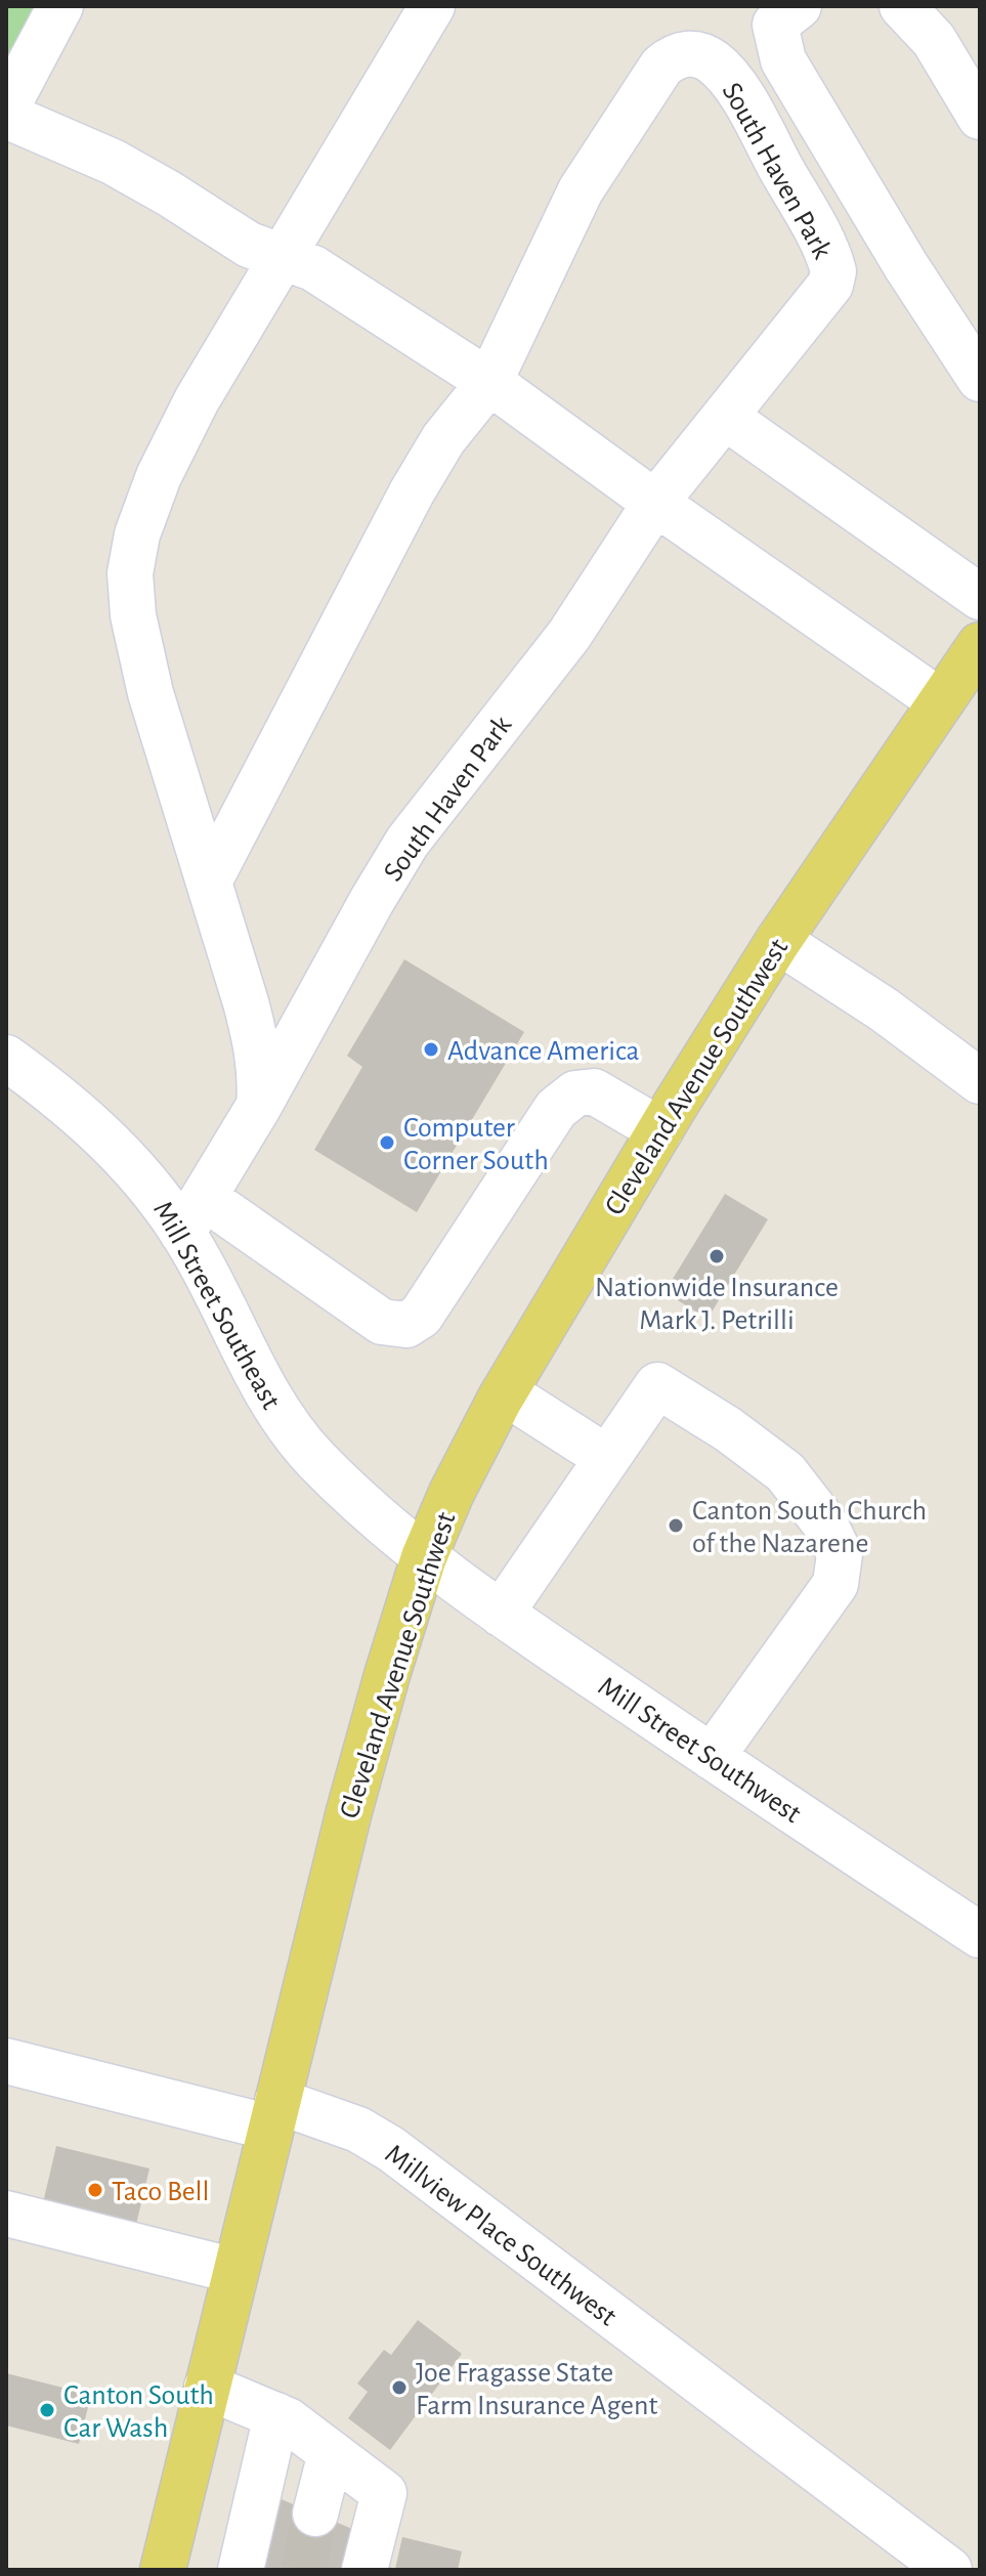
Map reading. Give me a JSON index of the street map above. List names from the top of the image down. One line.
{"streets":{"main road":["Cleveland Avenue Southwest"],"street":["South Haven Park","Mill Street Southeast","Mill Street Southwest","Millview Place Southwest"]},"crossings":[["South Haven Park","Mill Street Southeast"],["Cleveland Avenue Southwest","Mill Street Southeast"],["Cleveland Avenue Southwest","Mill Street Southwest"],["Cleveland Avenue Southwest","Millview Place Southwest"],["Mill Street Southeast","Mill Street Southwest"]],"places":["Advance America","Computer Corner South","Nationwide Insurance Mark J. Petrilli","Canton South Church of the Nazarene","Taco Bell","Joe Fragasse State Farm Insurance Agent","Canton South Car Wash"]}
